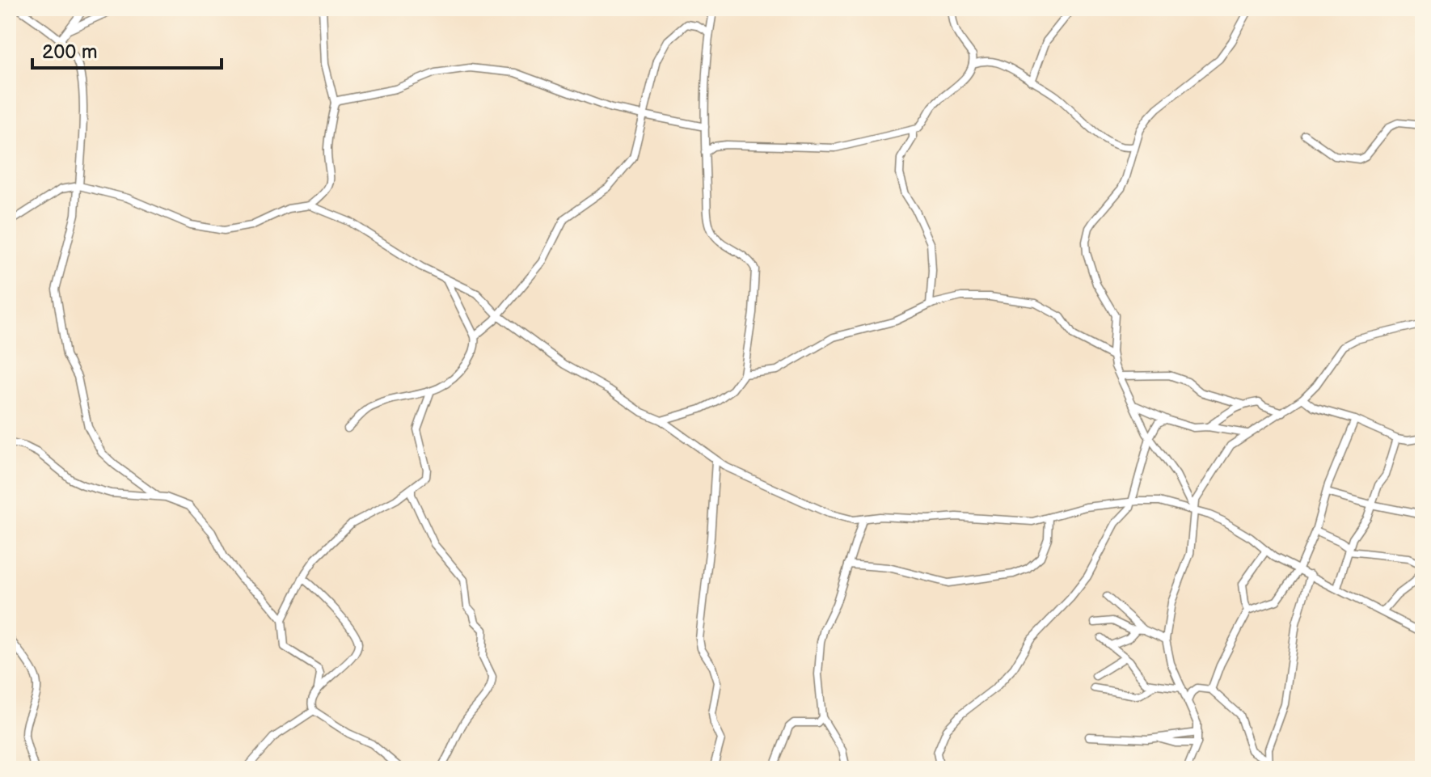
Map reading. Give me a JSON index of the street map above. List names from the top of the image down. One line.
{"scale_bar":"200 m"}
